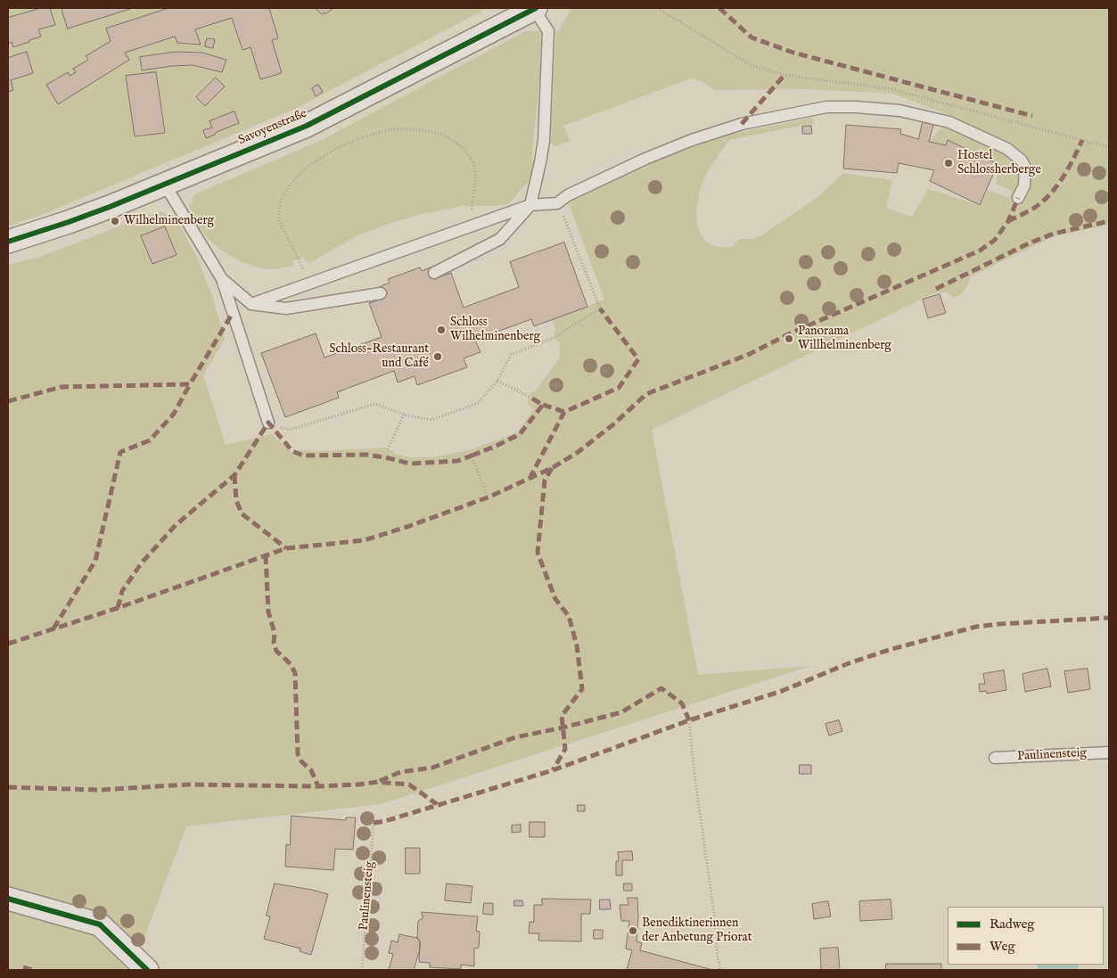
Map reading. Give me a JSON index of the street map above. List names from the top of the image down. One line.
{"streets":{"street":["Savoyenstraße"],"lane":["Paulinensteig"]},"places":["Hostel Schlossherberge","Wilhelminenberg","Schloss Wilhelminenberg","Panorama Willhelminenberg","Schloss-Restaurant und Café","Benediktinerinnen der Anbetung Priorat"],"legend":["Radweg","Weg"]}
